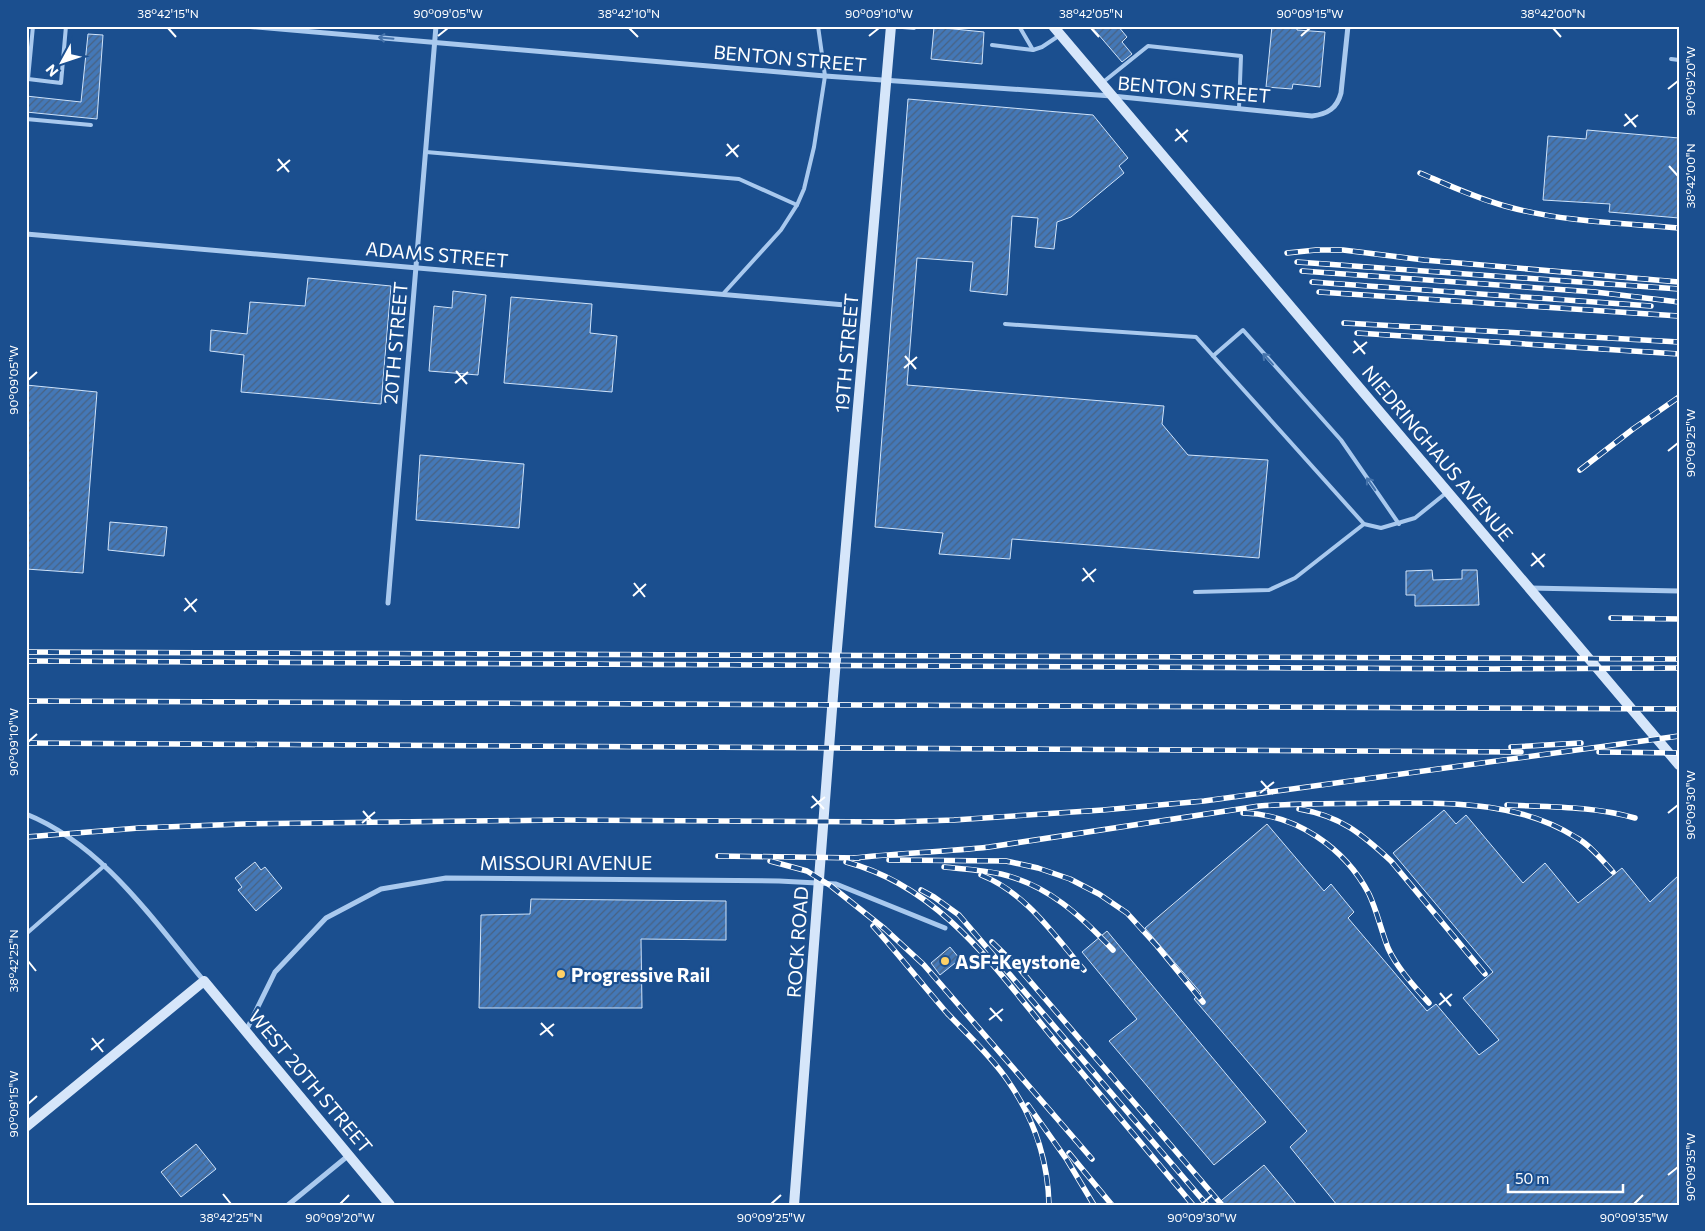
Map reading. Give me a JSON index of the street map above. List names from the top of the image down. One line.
{"streets":{"street":["BENTON STREET","ADAMS STREET","20TH STREET","19TH STREET","NIEDRINGHAUS AVENUE","MISSOURI AVENUE","ROCK ROAD","WEST 20TH STREET"]},"crossings":[["BENTON STREET","20TH STREET"],["BENTON STREET","19TH STREET"],["BENTON STREET","NIEDRINGHAUS AVENUE"],["ADAMS STREET","20TH STREET"],["19TH STREET","ROCK ROAD"],["MISSOURI AVENUE","WEST 20TH STREET"]],"places":["ASF-Keystone","Progressive Rail"],"scale_bar":"50 m","north":"bottom left","coordinates":["38°42'15\"N","90°09'05\"W","38°42'10\"N","90°09'10\"W","38°42'05\"N","90°09'15\"W","38°42'00\"N","90°09'20\"W","90°09'25\"W","90°09'30\"W","38°42'25\"N","90°09'35\"W"]}
